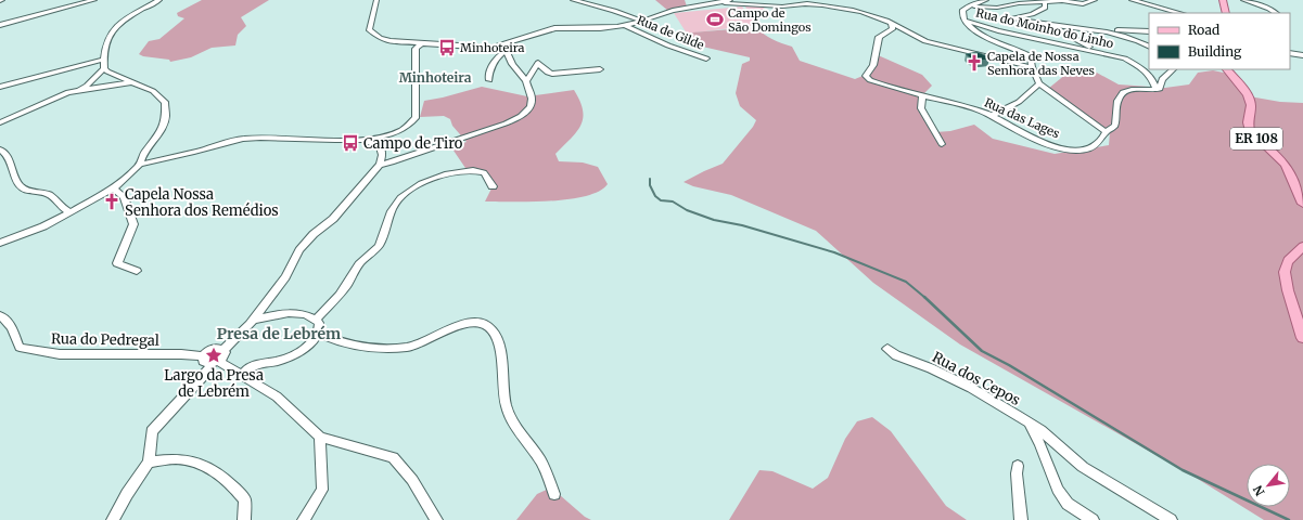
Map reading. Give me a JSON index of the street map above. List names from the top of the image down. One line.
{"streets":{"main road":["ER 108"],"street":["Rua do Moinho do Linho","Rua de Gilde","Rua das Lages","Rua do Pedregal","Rua dos Cepos"]},"crossings":[["Rua do Moinho do Linho","Rua das Lages"]],"districts":["Minhoteira","Presa de Lebrém"],"places":{"sports":["Campo de São Domingos"],"bus stop":["Minhoteira","Campo de Tiro"],"church":["Capela de Nossa Senhora das Neves","Capela Nossa Senhora dos Remédios"],"place":["Largo da Presa de Lebrém"]},"legend":["Road","Building"],"north":"bottom left"}
